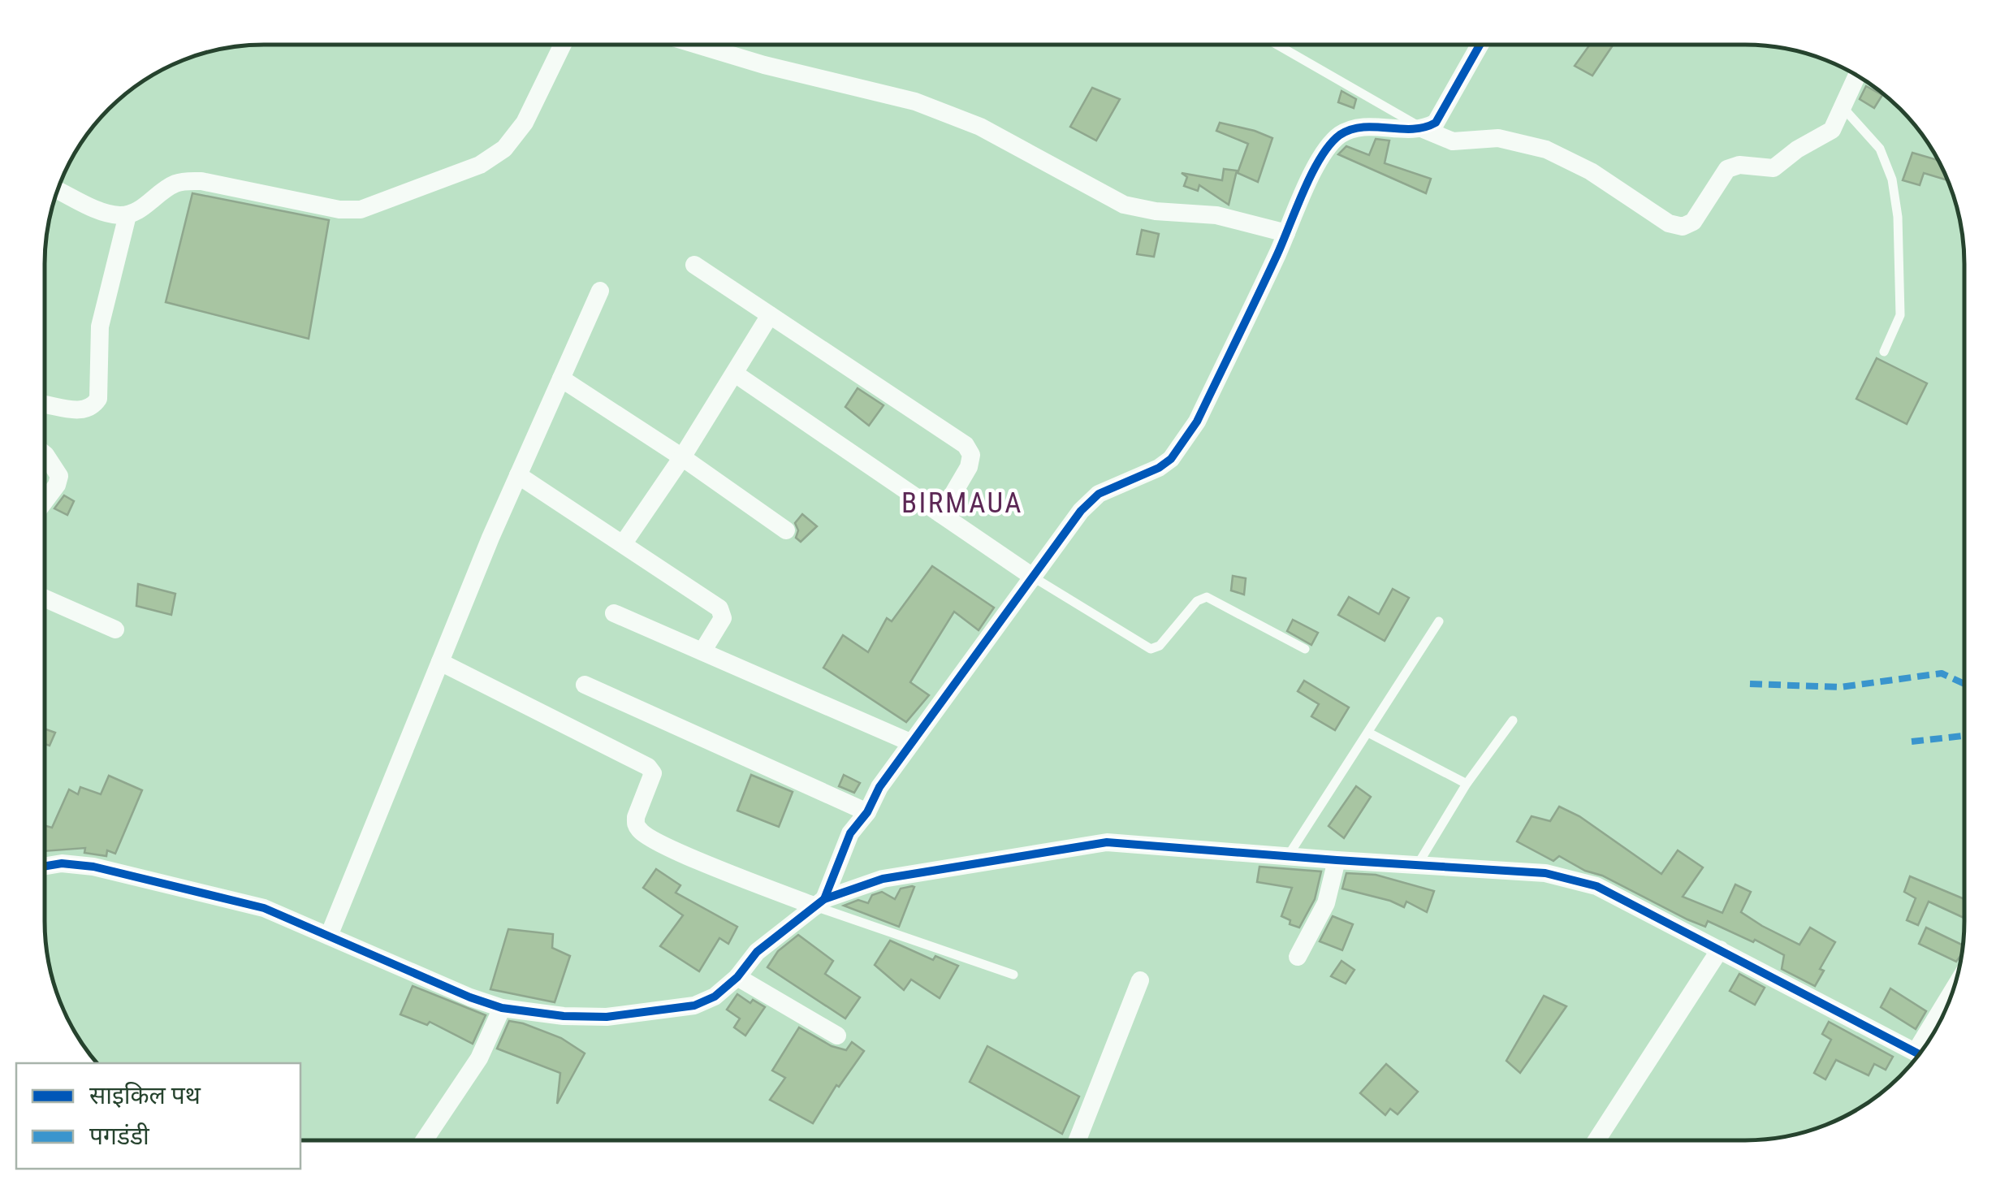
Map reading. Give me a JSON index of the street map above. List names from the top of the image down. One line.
{"districts":["BIRMAUA"],"legend":["साइकिल पथ","पगडंडी"]}
